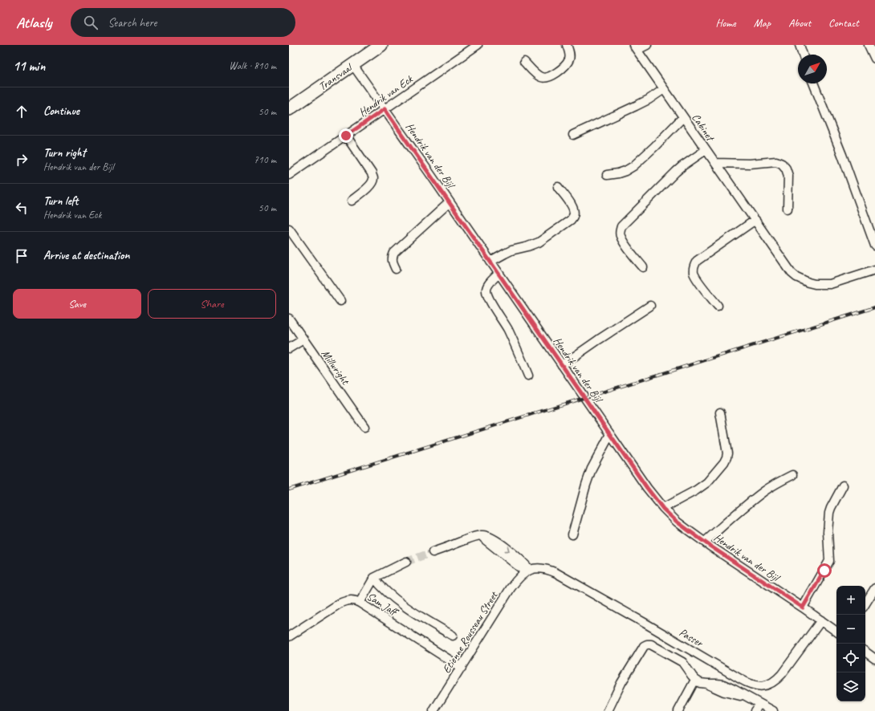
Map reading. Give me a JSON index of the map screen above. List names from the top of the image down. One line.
{"streets":{"highway":["Transvaal"],"street":["Hendrik van Eck","Cabinet","Hendrik van der Bijl","Millwright","Sam Jaff","Etienne Rousseau Street","Passer"]},"crossings":[["Transvaal","Hendrik van der Bijl"],["Hendrik van Eck","Hendrik van der Bijl"],["Hendrik van der Bijl","Passer"],["Sam Jaff","Etienne Rousseau Street"],["Etienne Rousseau Street","Passer"]],"north":"top right","page":{"header":"Atlasly","search":"Search here","nav":["Home","Map","About","Contact"],"heading":["11 min","Walk · 810 m"],"list":[["Continue","50 m"],["Turn right","Hendrik van der Bijl","710 m"],["Turn left","Hendrik van Eck","50 m"],"Arrive at destination"],"buttons":["Save","Share"],"map_buttons":["+","−"]}}
